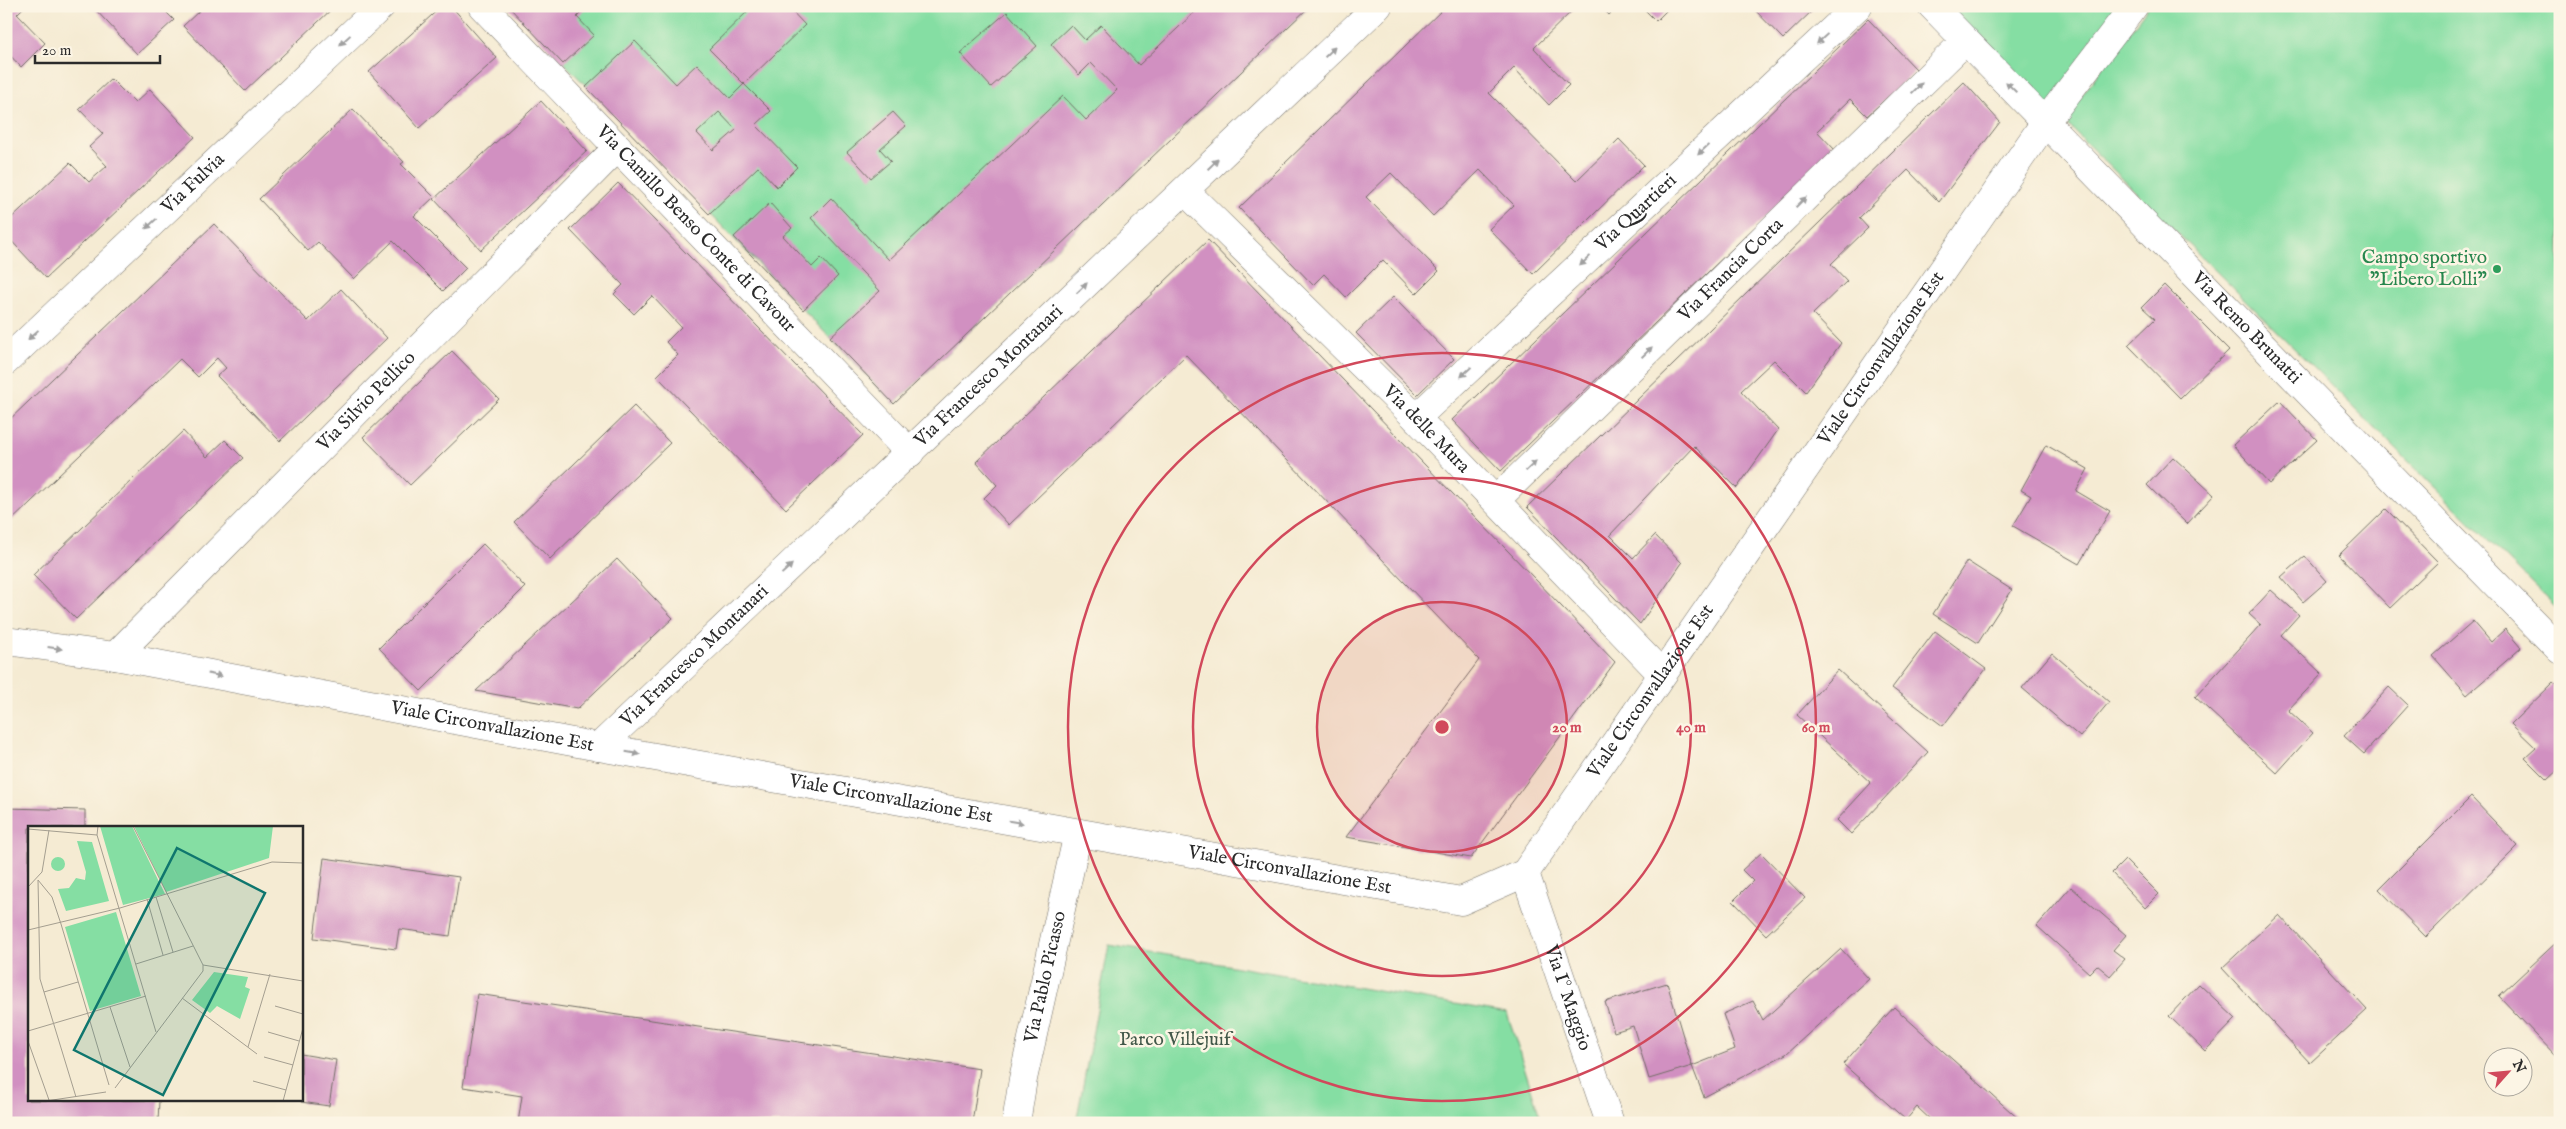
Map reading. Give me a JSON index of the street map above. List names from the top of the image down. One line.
{"streets":{"street":["Via Fulvia","Via Quartieri","Via Camillo Benso Conte di Cavour","Via Francia Corta","Via Remo Brunatti","Viale Circonvallazione Est","Via Francesco Montanari","Via Silvio Pellico","Via delle Mura","Via Pablo Picasso","Via I° Maggio"]},"crossings":[["Via Quartieri","Via delle Mura"],["Via Camillo Benso Conte di Cavour","Via Francesco Montanari"],["Via Camillo Benso Conte di Cavour","Via Silvio Pellico"],["Via Francia Corta","Via Remo Brunatti"],["Via Francia Corta","Via delle Mura"],["Via Remo Brunatti","Viale Circonvallazione Est"],["Viale Circonvallazione Est","Via Francesco Montanari"],["Viale Circonvallazione Est","Via Silvio Pellico"],["Viale Circonvallazione Est","Via delle Mura"],["Viale Circonvallazione Est","Via Pablo Picasso"],["Viale Circonvallazione Est","Via I° Maggio"],["Via Francesco Montanari","Via delle Mura"]],"one_way":["Via Fulvia","Via Quartieri","Via Francia Corta","Viale Circonvallazione Est","Via Francesco Montanari"],"parks":["Parco Villejuif"],"places":["Campo sportivo \"Libero Lolli\""],"scale_bar":"20 m","north":"top right","rings":["20 m","40 m","60 m"]}
